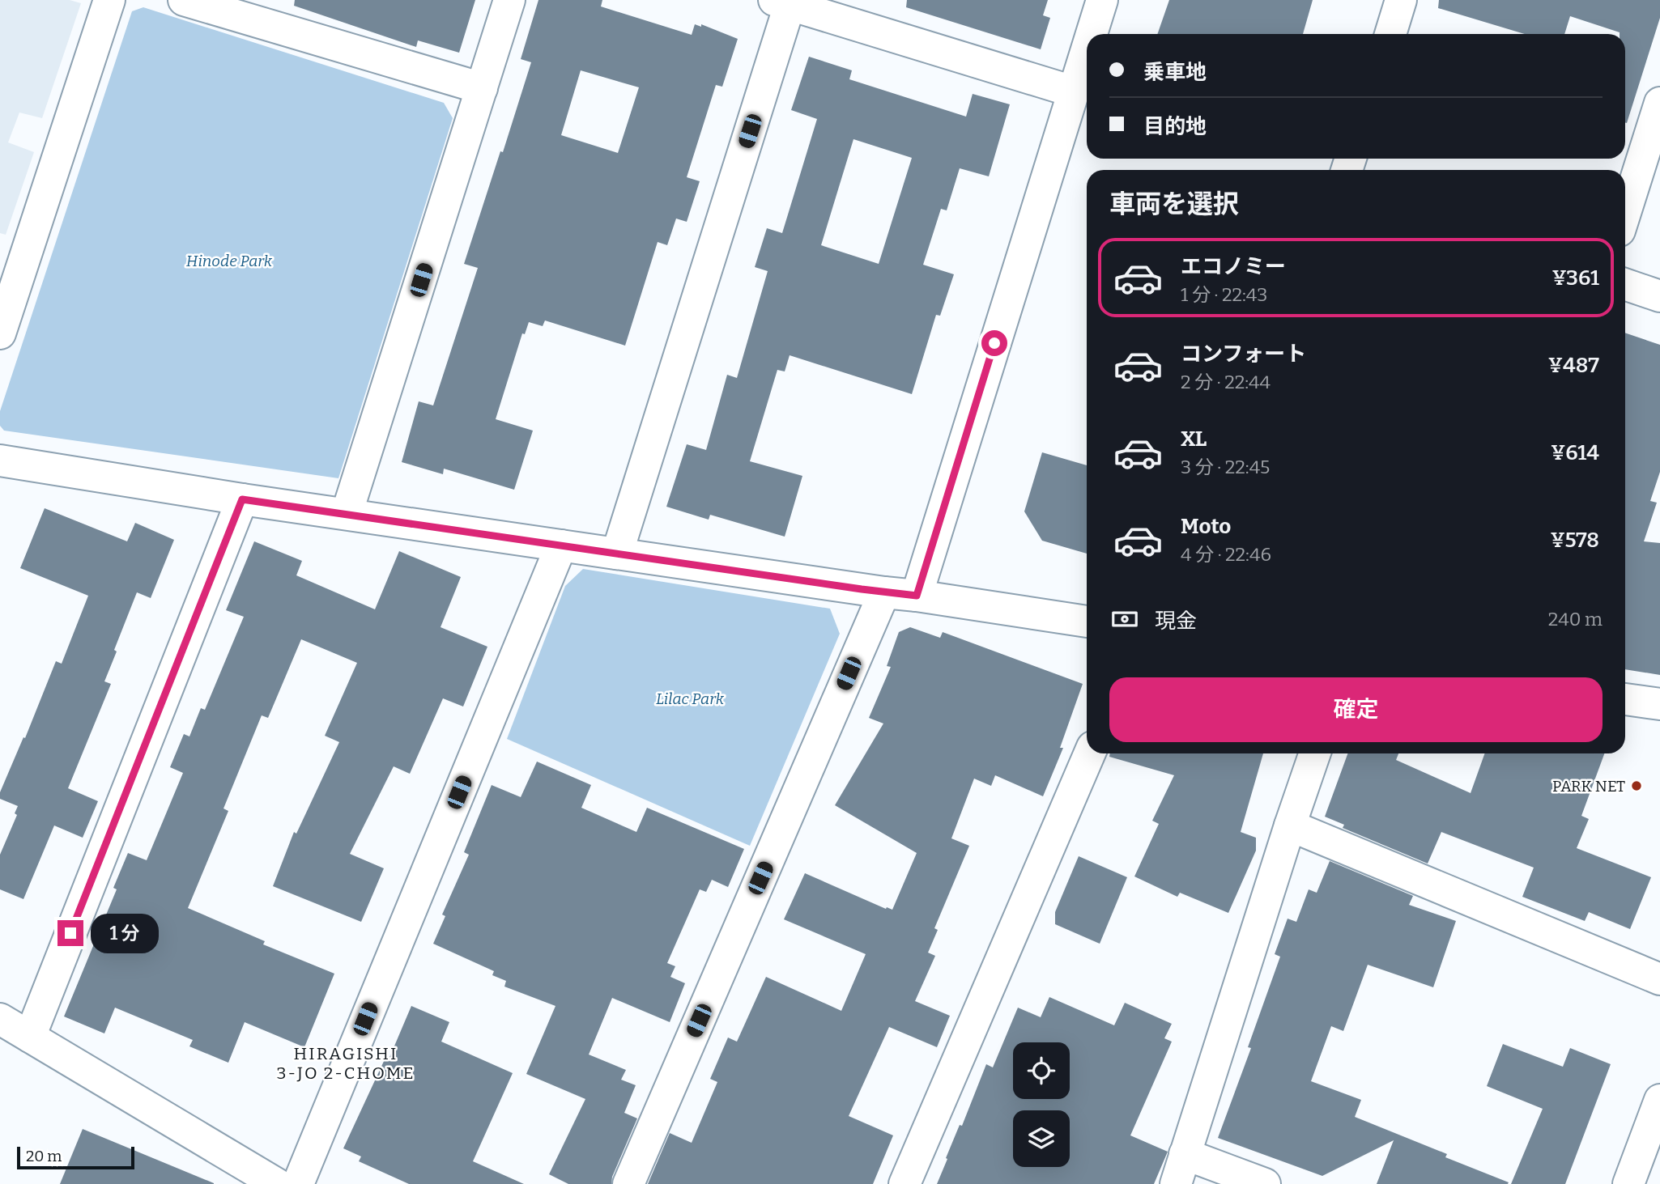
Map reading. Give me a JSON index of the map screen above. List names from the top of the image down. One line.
{"districts":["HIRAGISHI 3-JO 2-CHOME"],"parks":["Hinode Park","Lilac Park"],"places":["PARK NET"],"scale_bar":"20 m","page":{"banner":["乗車地","目的地"],"heading":"車両を選択","list":[{"name":"エコノミー","note":"1 分 · 22:43","value":"¥361"},{"name":"コンフォート","note":"2 分 · 22:44","value":"¥487"},{"name":"XL","note":"3 分 · 22:45","value":"¥614"},{"name":"Moto","note":"4 分 · 22:46","value":"¥578"}],"pay":["現金","240 m"],"buttons":"確定","bubble":"1 分","scale":"20 m"}}
